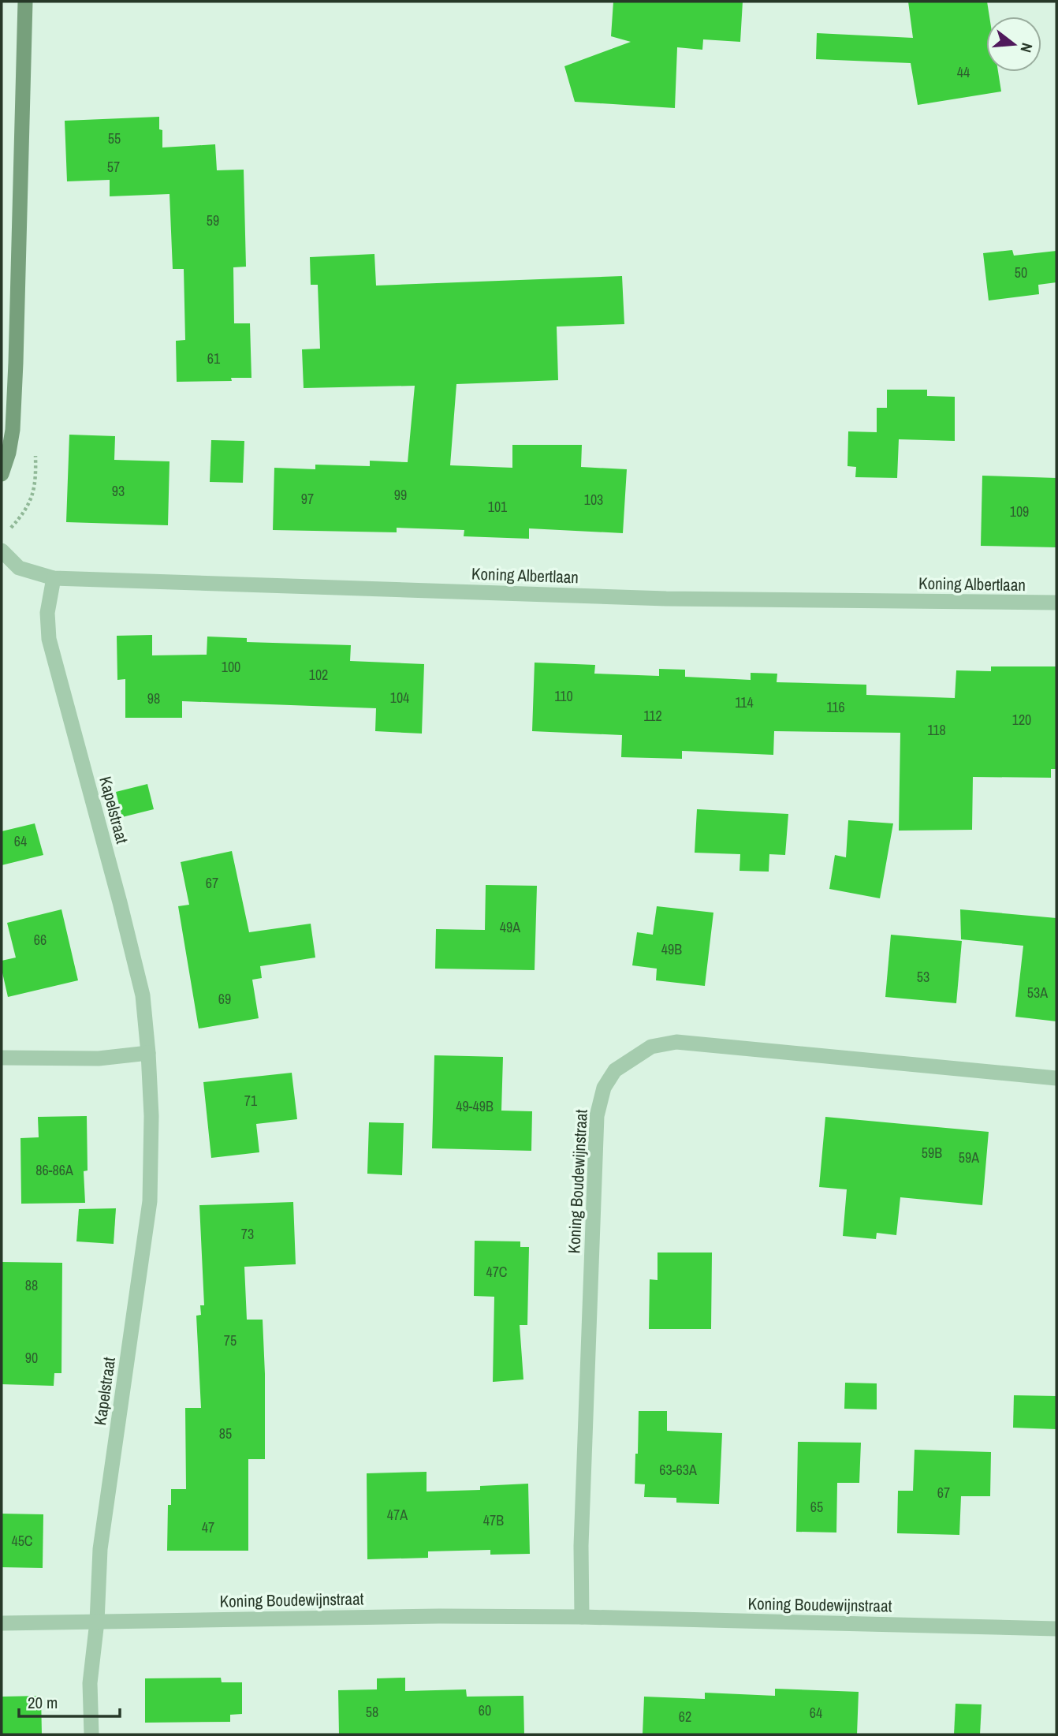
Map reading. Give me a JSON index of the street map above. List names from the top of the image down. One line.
{"streets":{"street":["Koning Albertlaan","Kapelstraat","Koning Boudewijnstraat"]},"crossings":[["Koning Albertlaan","Kapelstraat"],["Kapelstraat","Koning Boudewijnstraat"]],"house_numbers":["44","55","57","59","50","61","93","99","97","103","101","109","100","102","110","104","98","114","116","112","120","118","64","67","49A","66","49B","53","53A","69","71","49-49B","59B","59A","86-86A","73","47C","88","75","90","85","63-63A","67","65","47A","47B","47","45C","60","58","64","62"],"scale_bar":"20 m","north":"right"}
